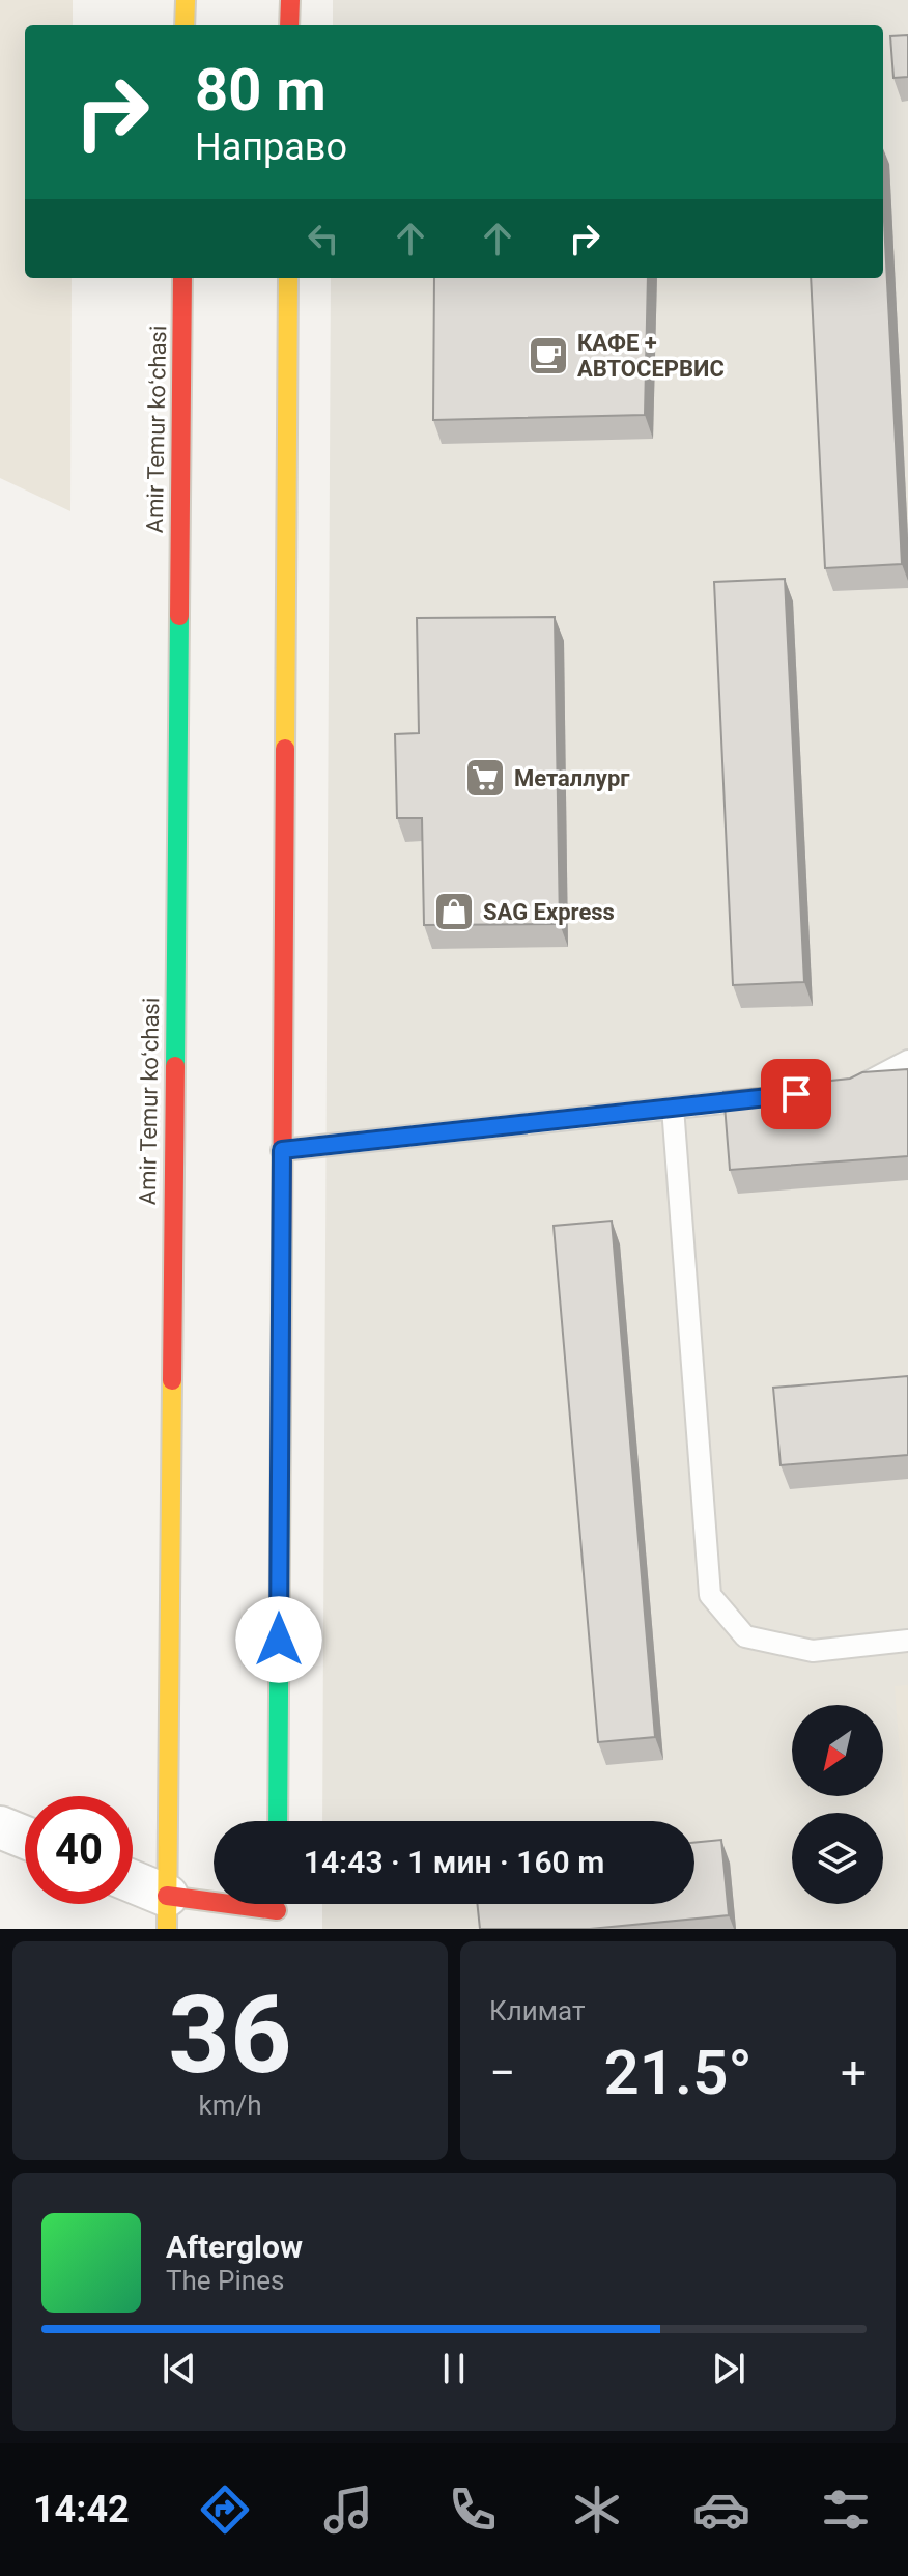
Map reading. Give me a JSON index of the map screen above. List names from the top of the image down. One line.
{"streets":{"street":["Amir Temur koʻchasi"]},"places":{"cafe":["КАФЕ + АВТОСЕРВИС"],"supermarket":["Металлург"],"shop":["SAG Express"]},"north":"bottom left","page":{"turn":["80 m","Направо"],"limit":"40","trip":"14:43 · 1 мин · 160 m","tile":[["36","km/h"],"Климат"],"heat":["−","21.5°","+"],"song":["Afterglow","The Pines"],"tabs":"14:42"}}
